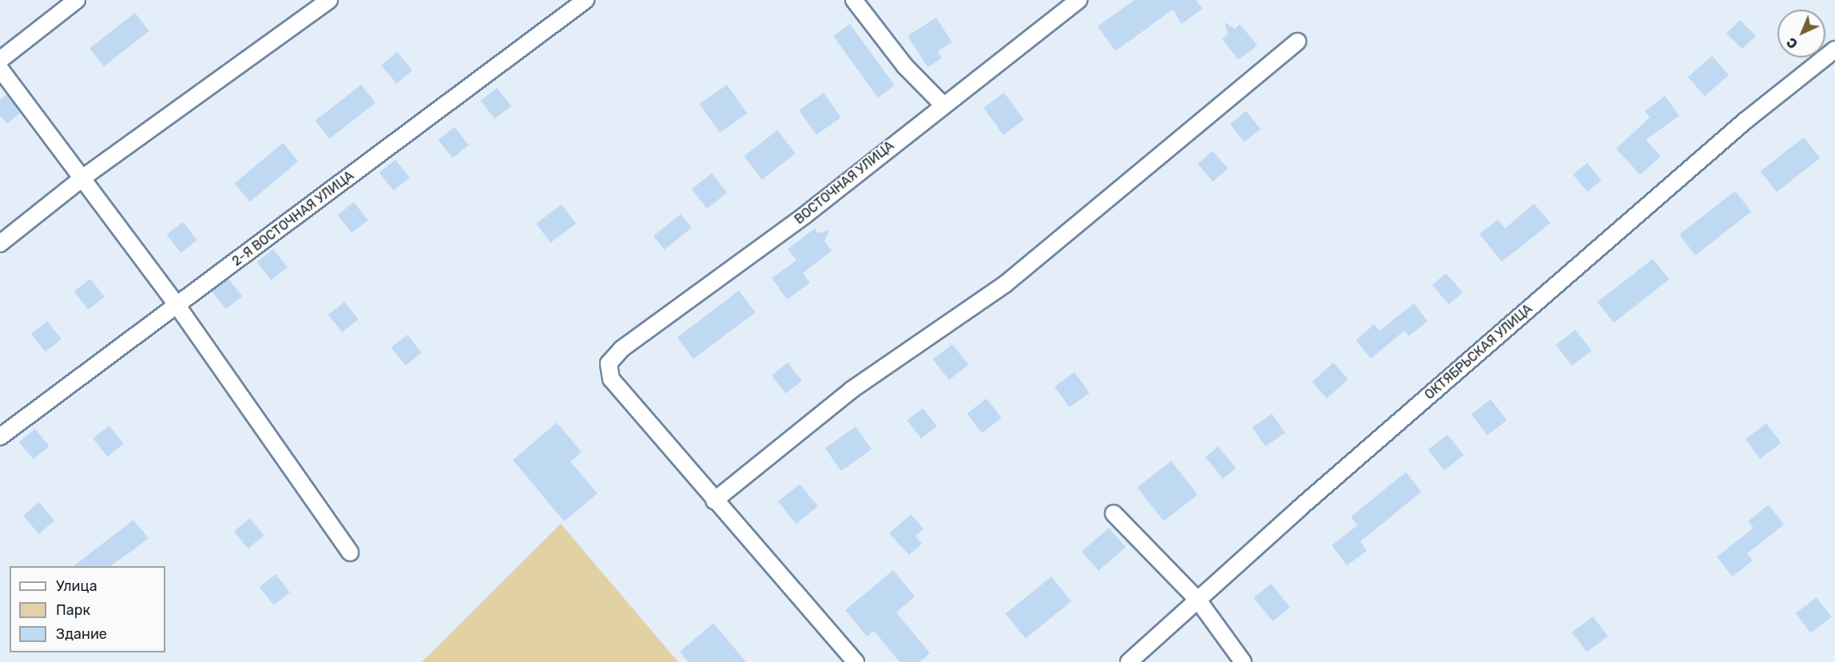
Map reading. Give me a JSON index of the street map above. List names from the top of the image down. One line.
{"streets":{"street":["ВОСТОЧНАЯ УЛИЦА","2-Я ВОСТОЧНАЯ УЛИЦА","ОКТЯБРЬСКАЯ УЛИЦА"]},"legend":["Улица","Парк","Здание"],"north":"bottom left"}
